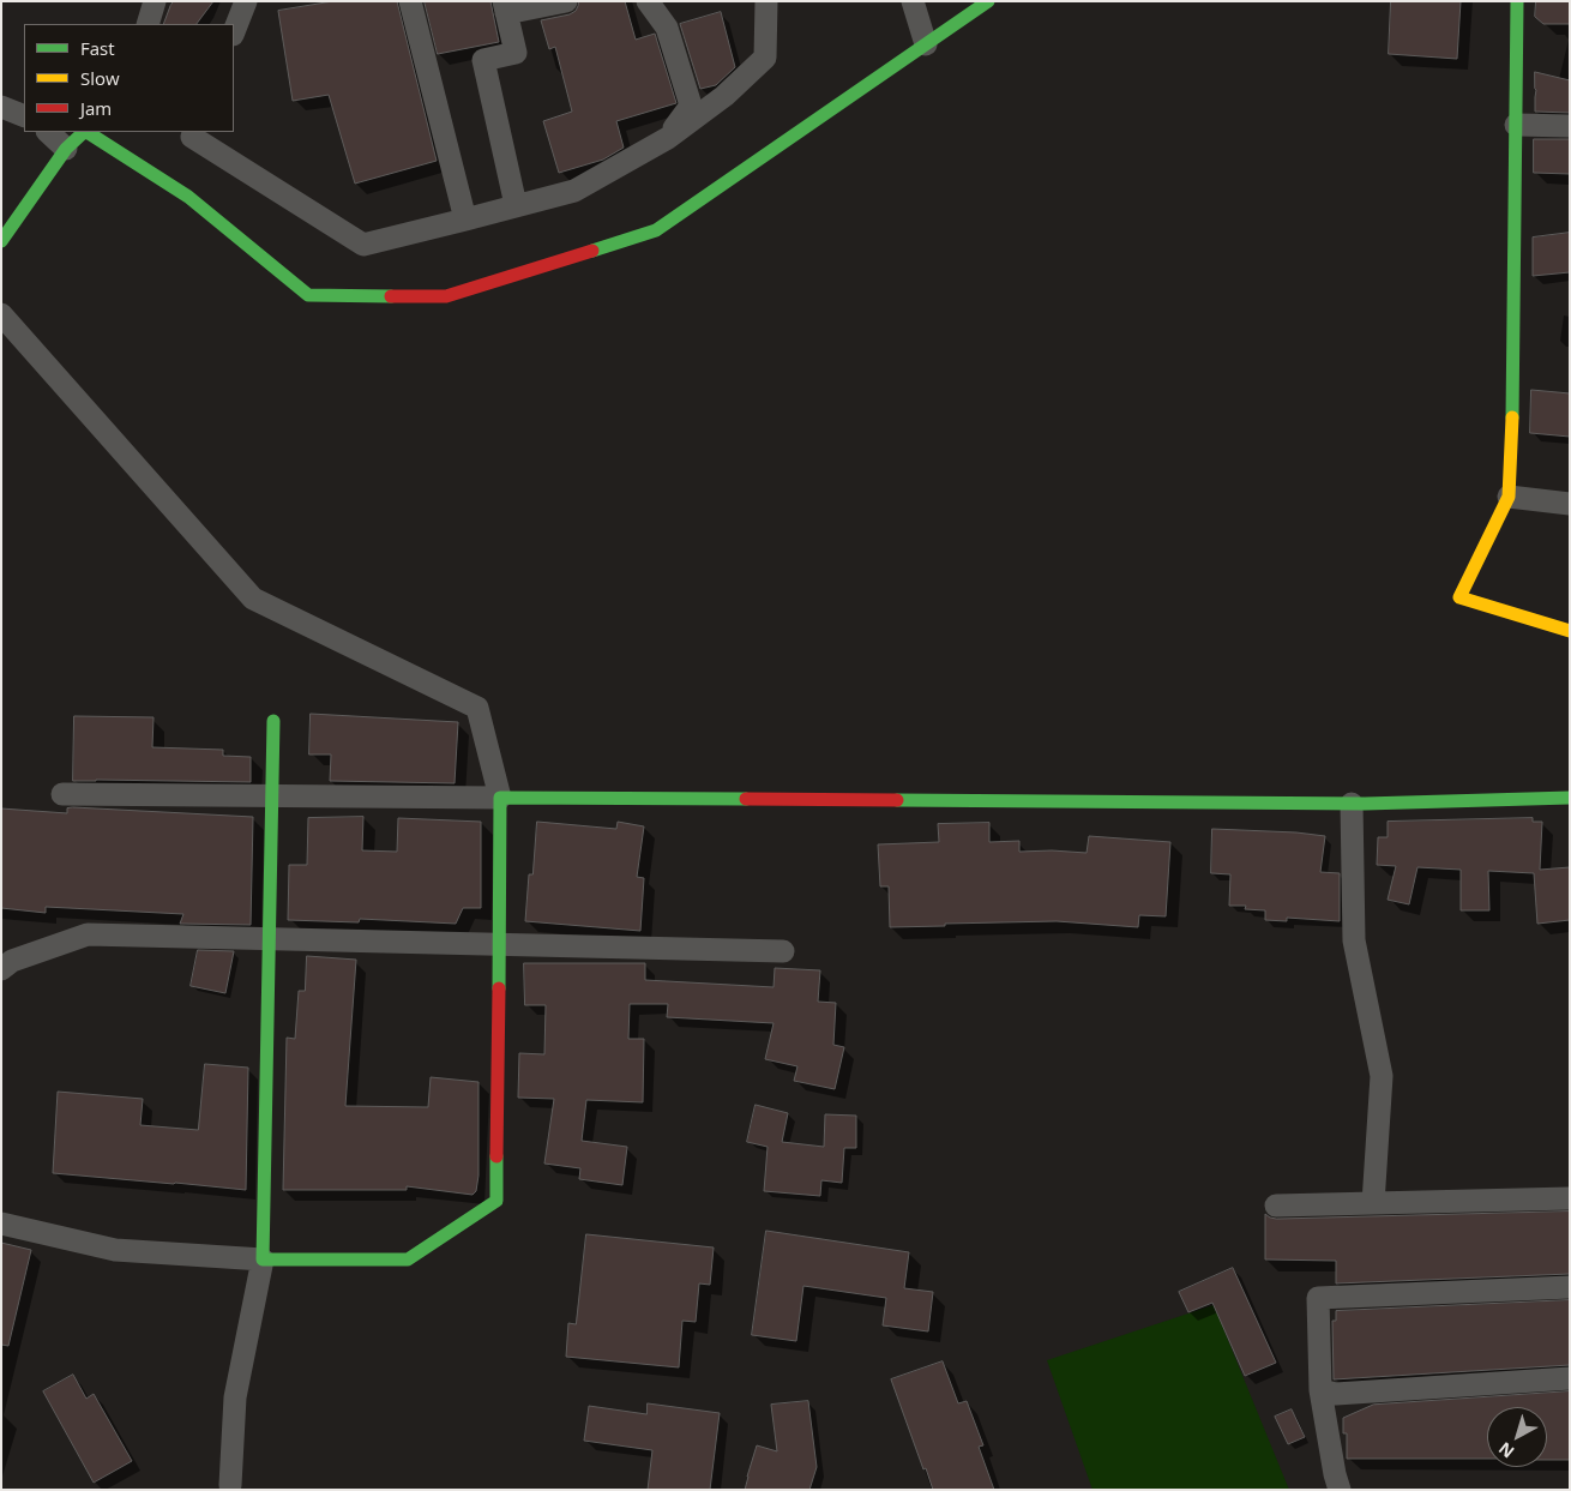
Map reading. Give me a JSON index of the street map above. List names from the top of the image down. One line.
{"legend":["Fast","Slow","Jam"],"north":"bottom left"}
